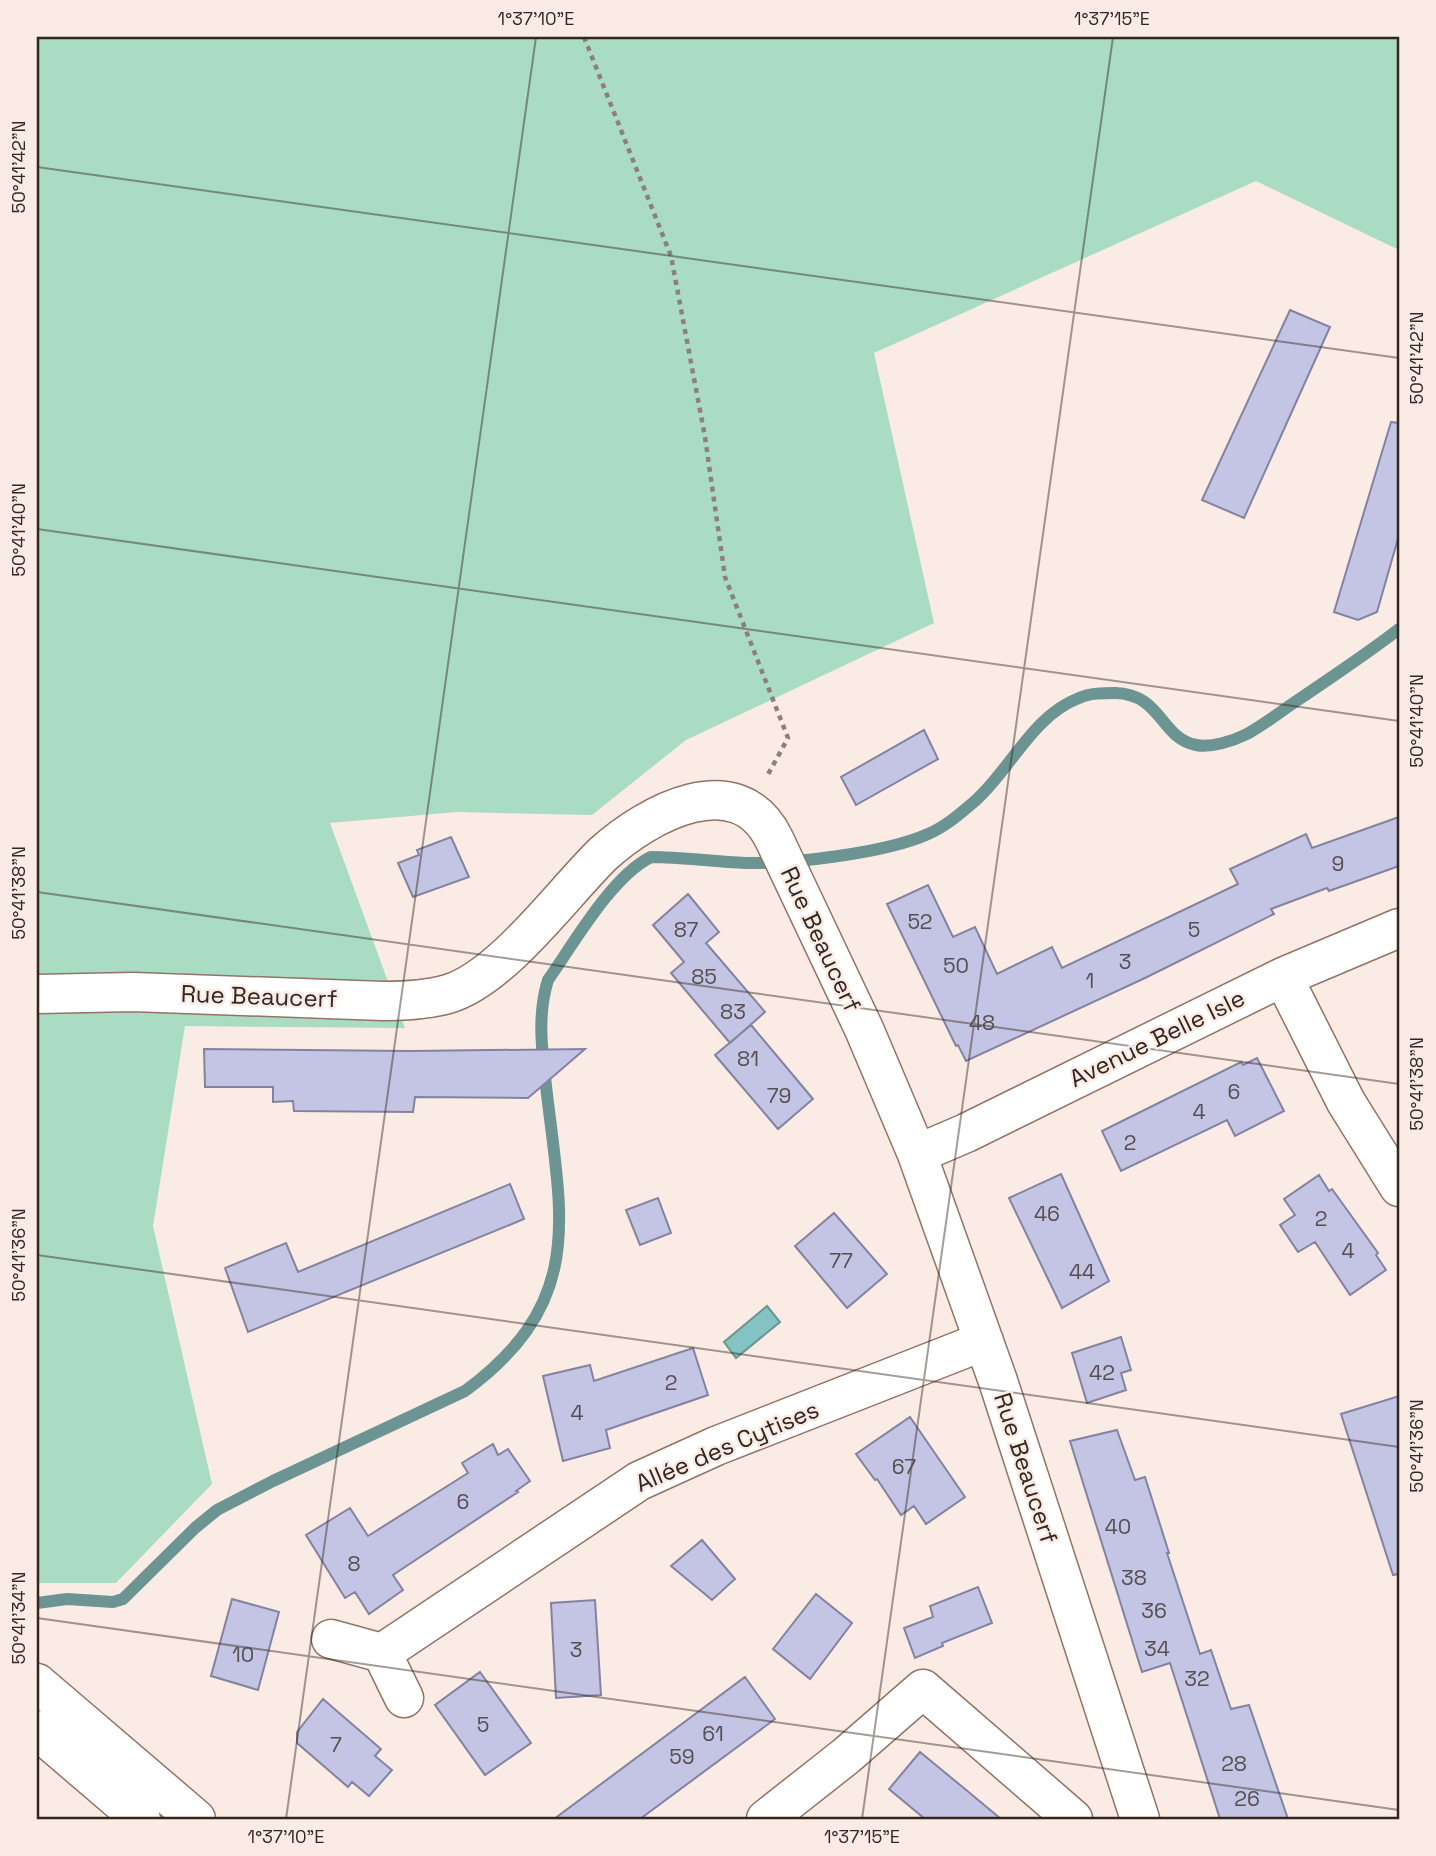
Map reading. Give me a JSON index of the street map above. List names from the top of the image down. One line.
{"streets":{"street":["Rue Beaucerf","Avenue Belle Isle","Allée des Cytises"]},"crossings":[["Rue Beaucerf","Avenue Belle Isle"],["Rue Beaucerf","Allée des Cytises"]],"house_numbers":["9","52","87","5","3","50","85","1","83","48","81","6","79","4","2","46","2","4","77","44","42","2","4","67","6","40","8","38","36","34","3","10","32","5","61","7","59","28","26"],"coordinates":["1°37'10\"E","1°37'15\"E","50°41'42\"N","50°41'40\"N","50°41'38\"N","50°41'36\"N","50°41'34\"N"]}
